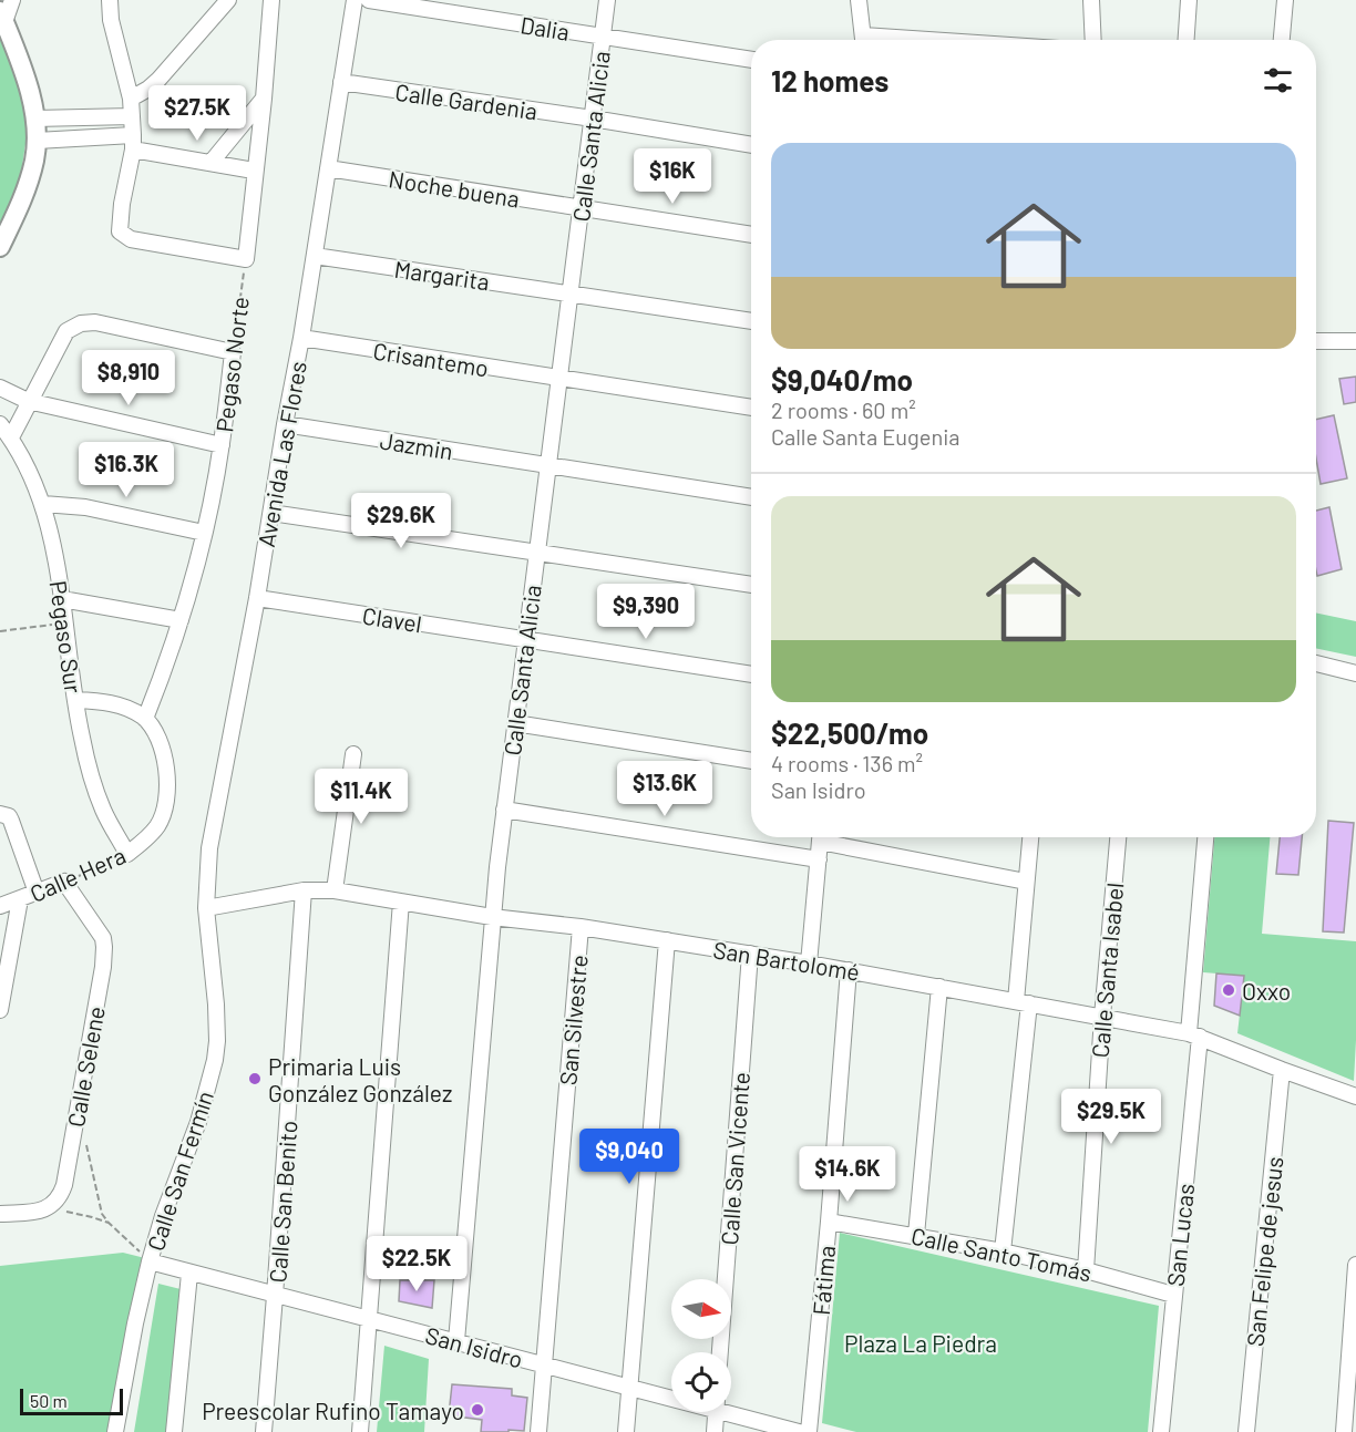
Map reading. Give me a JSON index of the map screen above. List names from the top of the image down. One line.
{"streets":{"street":["Dalia","Calle Gardenia","Calle Santa Alicia","Noche buena","Margarita","Crisantemo","Pegaso Norte","Jazmin","Avenida Las Flores","Clavel","Pegaso Sur","Calle Hera","San Bartolomé","Calle Santa Isabel","San Silvestre","Calle Selene","Calle San Vicente","Calle San Fermín","Calle San Benito","San Lucas","San Felipe de jesus","Calle Santo Tomás","Fátima","San Isidro"]},"crossings":[["Dalia","Calle Santa Alicia"],["Calle Gardenia","Calle Santa Alicia"],["Calle Gardenia","Avenida Las Flores"],["Calle Santa Alicia","Noche buena"],["Calle Santa Alicia","Margarita"],["Calle Santa Alicia","Crisantemo"],["Calle Santa Alicia","Jazmin"],["Calle Santa Alicia","Clavel"],["Calle Santa Alicia","San Bartolomé"],["Calle Santa Alicia","San Isidro"],["Noche buena","Avenida Las Flores"],["Margarita","Avenida Las Flores"],["Crisantemo","Avenida Las Flores"],["Pegaso Norte","Calle Hera"],["Jazmin","Avenida Las Flores"],["Avenida Las Flores","Clavel"],["Avenida Las Flores","San Bartolomé"],["Avenida Las Flores","Calle San Fermín"],["Pegaso Sur","Calle Hera"],["Calle Hera","Calle Selene"],["San Bartolomé","Calle Santa Isabel"],["San Bartolomé","San Silvestre"],["San Bartolomé","Calle San Vicente"],["San Bartolomé","Calle San Fermín"],["San Bartolomé","Calle San Benito"],["San Bartolomé","San Lucas"],["San Bartolomé","San Felipe de jesus"],["San Bartolomé","Fátima"],["Calle Santa Isabel","Calle Santo Tomás"],["San Silvestre","San Isidro"],["Calle San Fermín","San Isidro"],["Calle San Benito","San Isidro"],["San Lucas","Calle Santo Tomás"],["Calle Santo Tomás","Fátima"]],"parks":["Plaza La Piedra"],"places":["Oxxo","Primaria Luis González González","Preescolar Rufino Tamayo"],"scale_bar":"50 m","north":"right","page":{"heading":"12 homes","price":["$27.5K","$16K","$8,910","$16.3K","$29.6K","$9,390","$13.6K","$11.4K","$29.5K","$9,040","$14.6K","$22.5K"],"list":[{"name":"$9,040/mo","note":"2 rooms · 60 m² · Calle Santa Eugenia"},{"name":"$22,500/mo","note":"4 rooms · 136 m² · San Isidro"}],"scale":"50 m"}}
